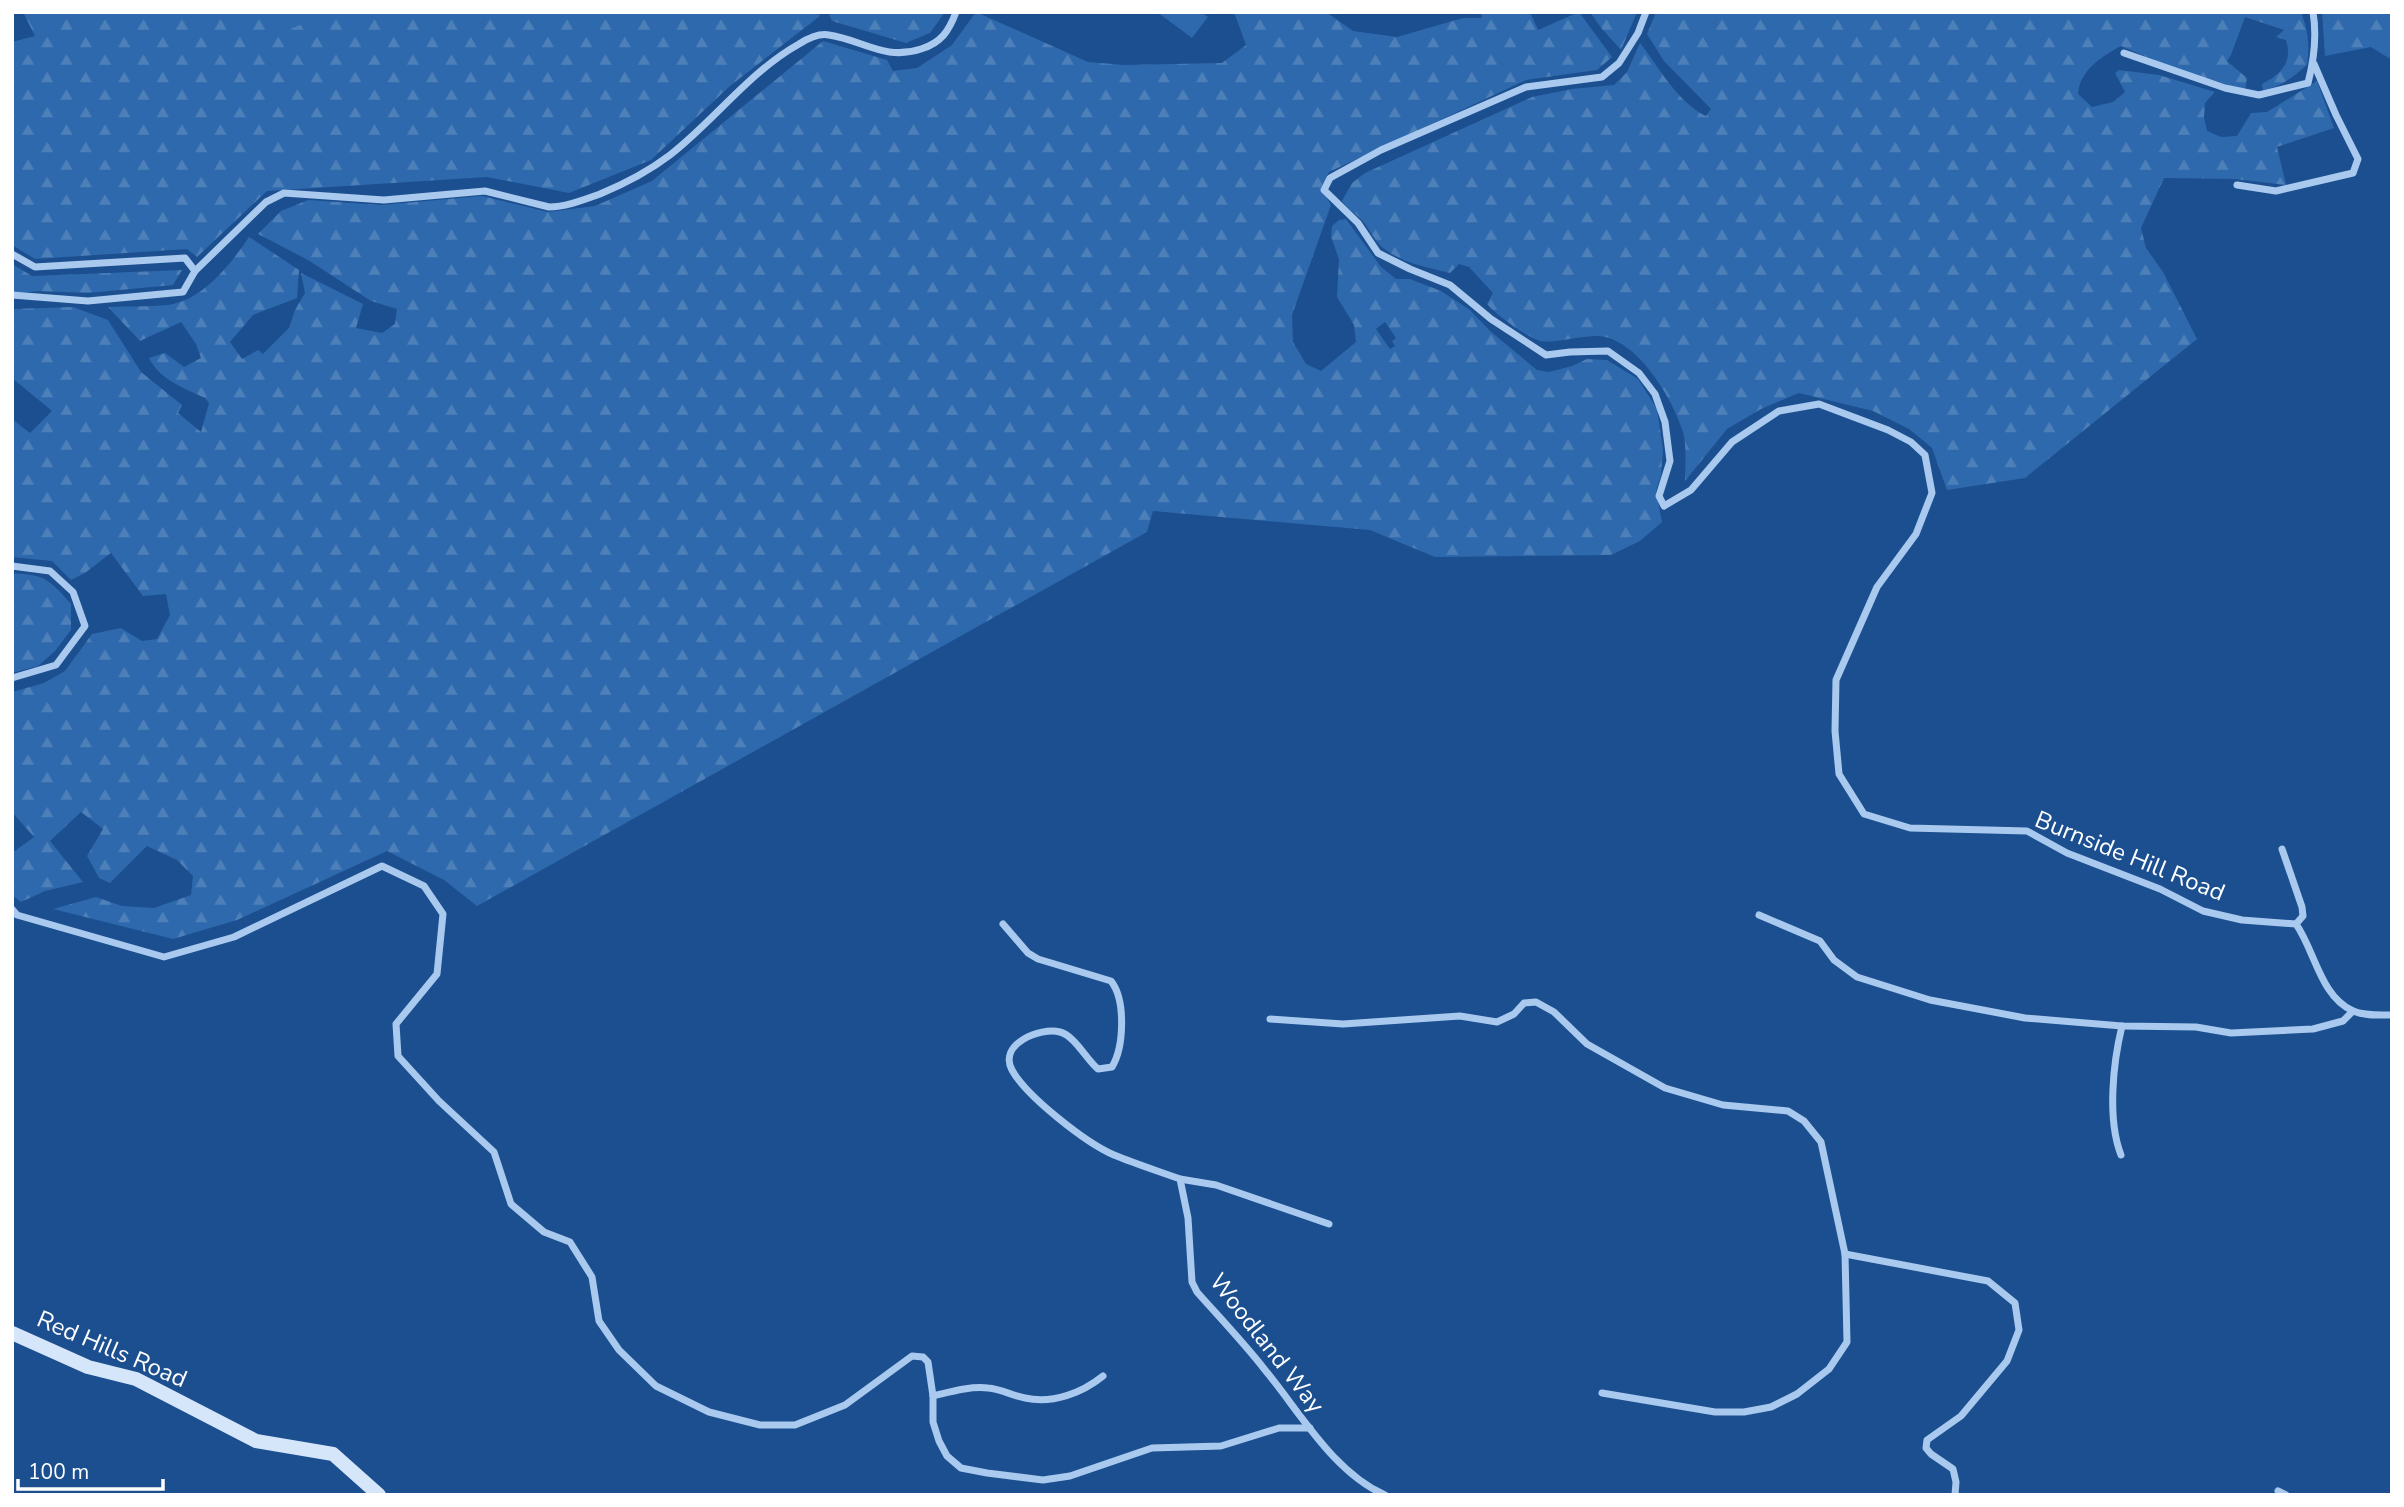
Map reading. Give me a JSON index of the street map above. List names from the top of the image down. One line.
{"streets":{"main road":["Red Hills Road"],"street":["Burnside Hill Road","Woodland Way"]},"scale_bar":"100 m"}
